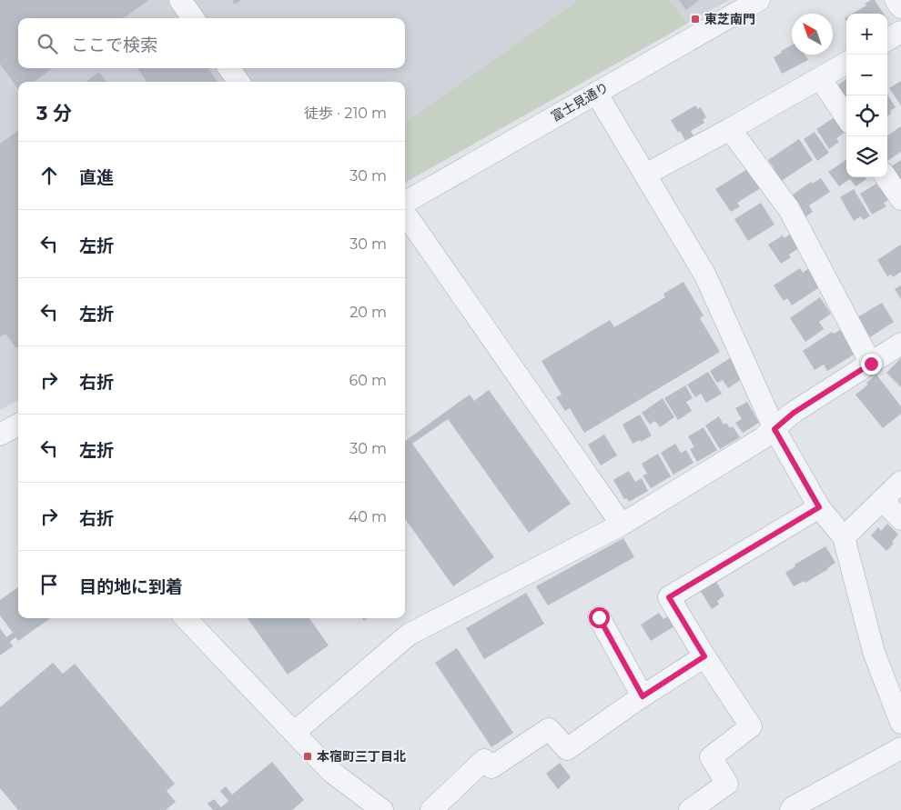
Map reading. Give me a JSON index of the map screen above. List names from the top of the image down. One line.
{"streets":{"street":["富士見通り"]},"places":{"transit":["東芝南門","本宿町三丁目北"]},"north":"top left","page":{"map_buttons":["+","−"],"search":"ここで検索","heading":["3 分","徒歩 · 210 m"],"list":[["直進","30 m"],["左折","30 m"],["左折","20 m"],["右折","60 m"],["左折","30 m"],["右折","40 m"],"目的地に到着"]}}
